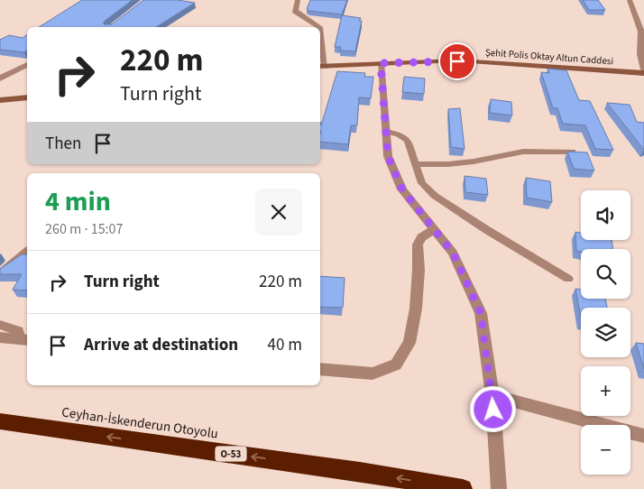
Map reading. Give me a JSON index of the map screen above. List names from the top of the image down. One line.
{"streets":{"highway":["Ceyhan-İskenderun Otoyolu","O-53"],"street":["Şehit Polis Oktay Altun Caddesi"]},"one_way":["Ceyhan-İskenderun Otoyolu"],"page":{"turn":["220 m","Turn right"],"then":"Then","heading":["4 min","260 m · 15:07"],"map_buttons":["+","−"],"list":[{"name":"Turn right","value":"220 m"},{"name":"Arrive at destination","value":"40 m"}]}}
